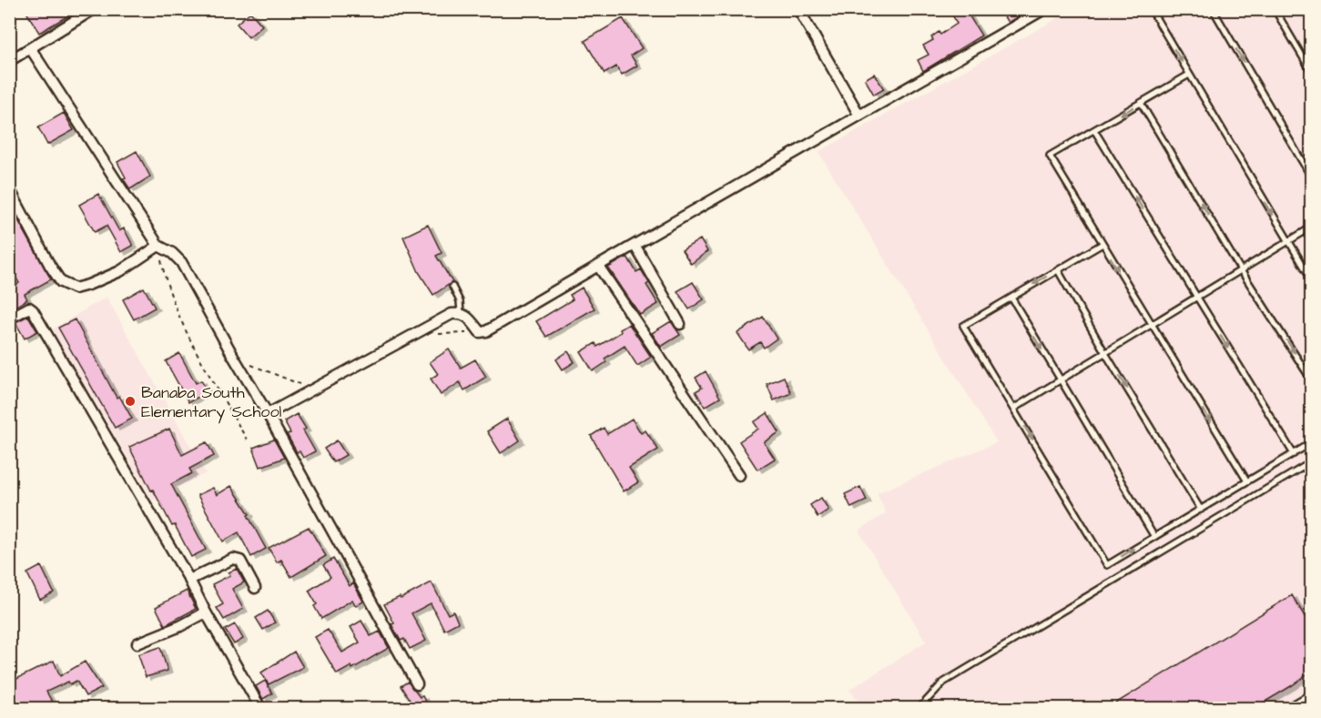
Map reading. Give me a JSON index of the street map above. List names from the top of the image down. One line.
{"places":["Banaba South Elementary School"]}
